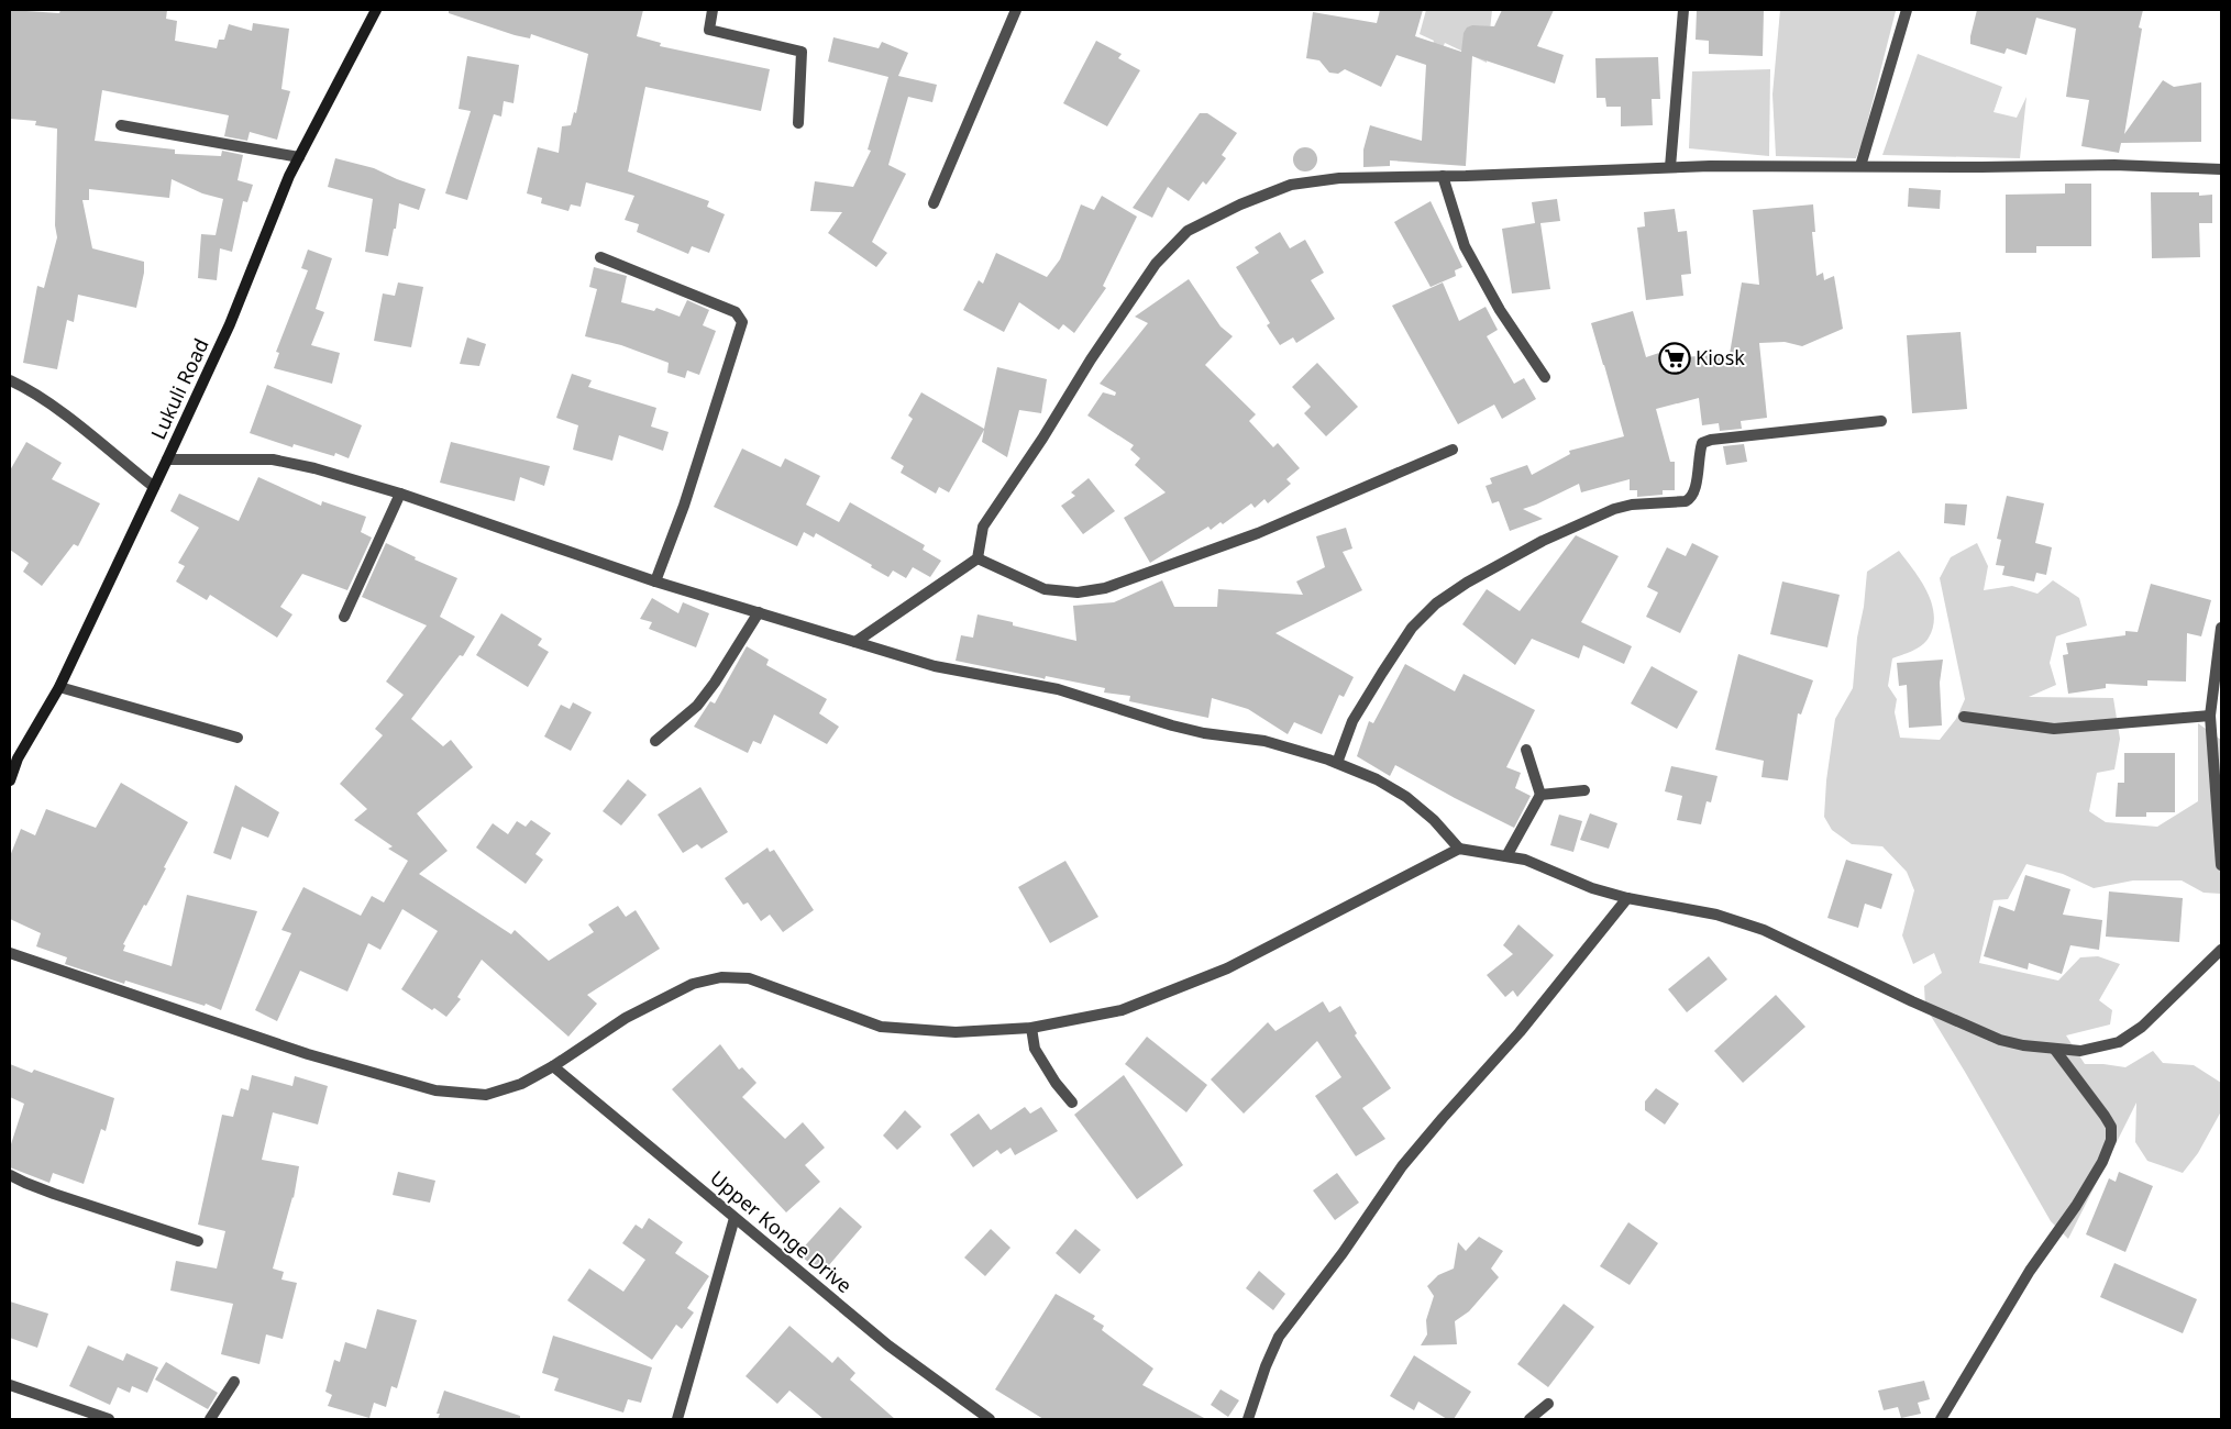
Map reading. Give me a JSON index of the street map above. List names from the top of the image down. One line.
{"streets":{"street":["Lukuli Road","Upper Konge Drive"]},"places":{"supermarket":["Kiosk"]}}
